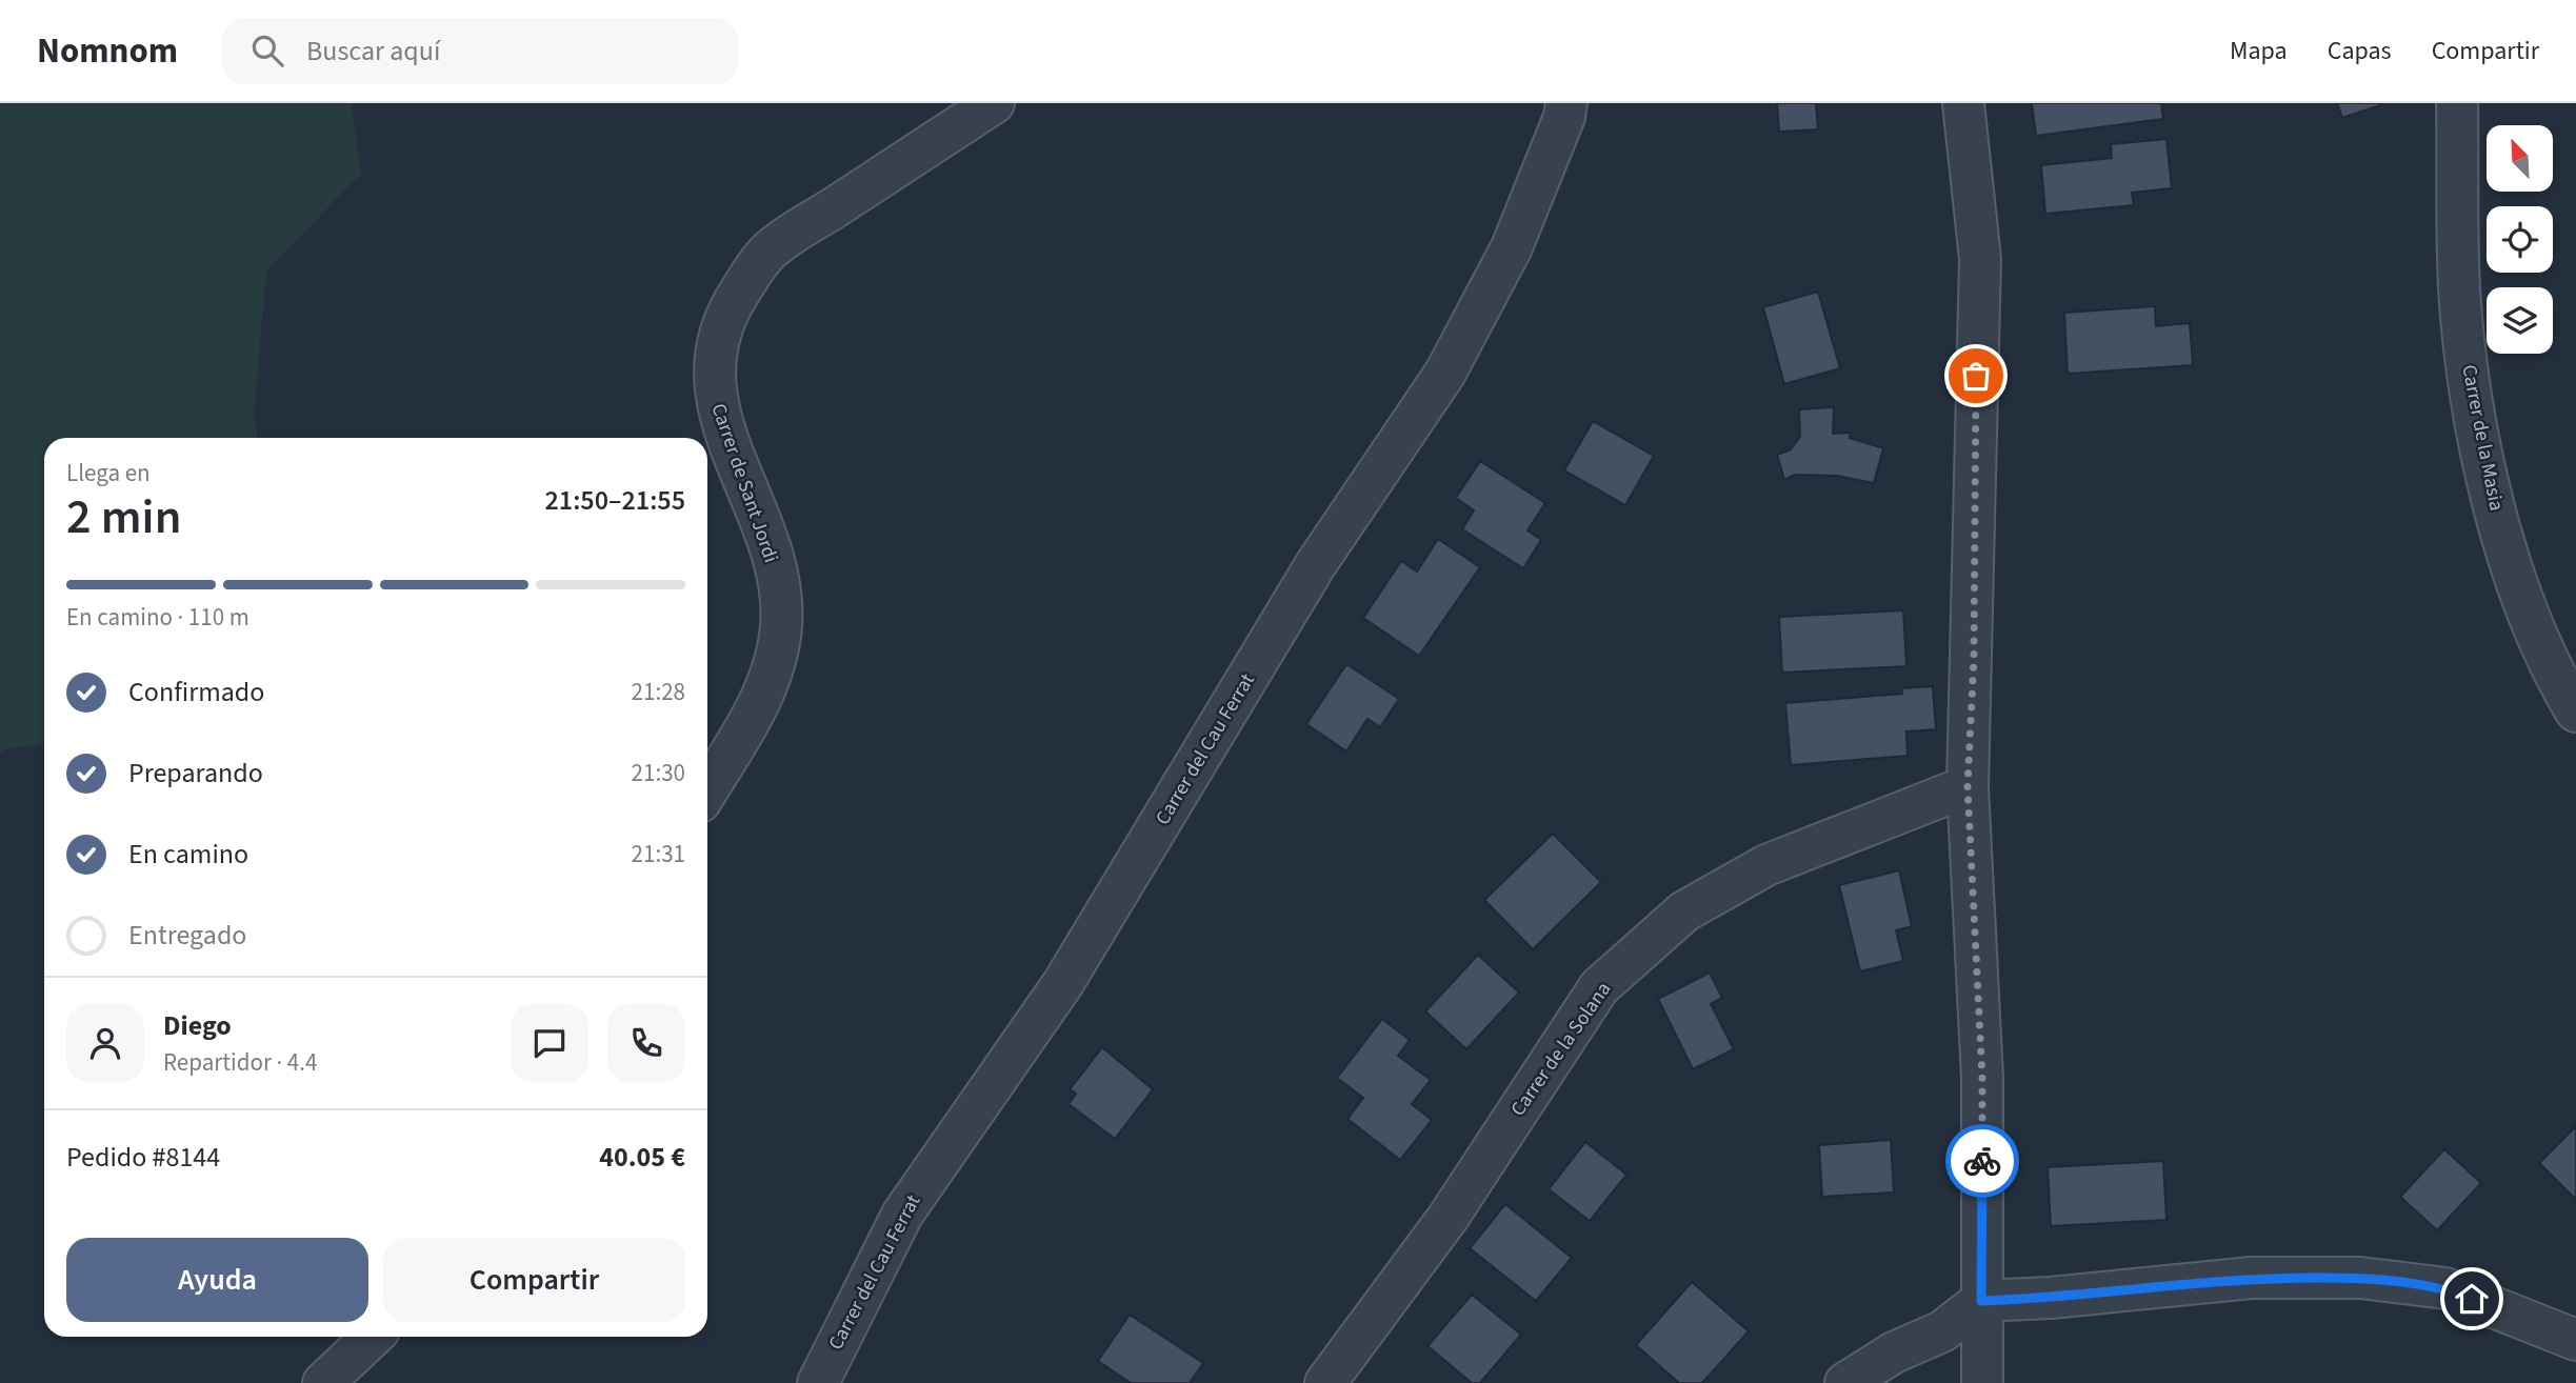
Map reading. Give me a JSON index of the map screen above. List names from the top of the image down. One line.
{"streets":{"street":["Carrer de la Masia","Carrer de Sant Jordi","Carrer del Cau Ferrat","Carrer de la Solana"]},"north":"top left","page":{"header":"Nomnom","search":"Buscar aquí","nav":["Mapa","Capas","Compartir"],"heading":["2 min","Llega en","21:50–21:55"],"panel":["Diego","Repartidor · 4.4","Pedido #8144","40.05 €"],"bar":"En camino · 110 m","list":[["Confirmado","21:28"],["Preparando","21:30"],["En camino","21:31"],"Entregado"],"buttons":["Ayuda","Compartir"]}}
